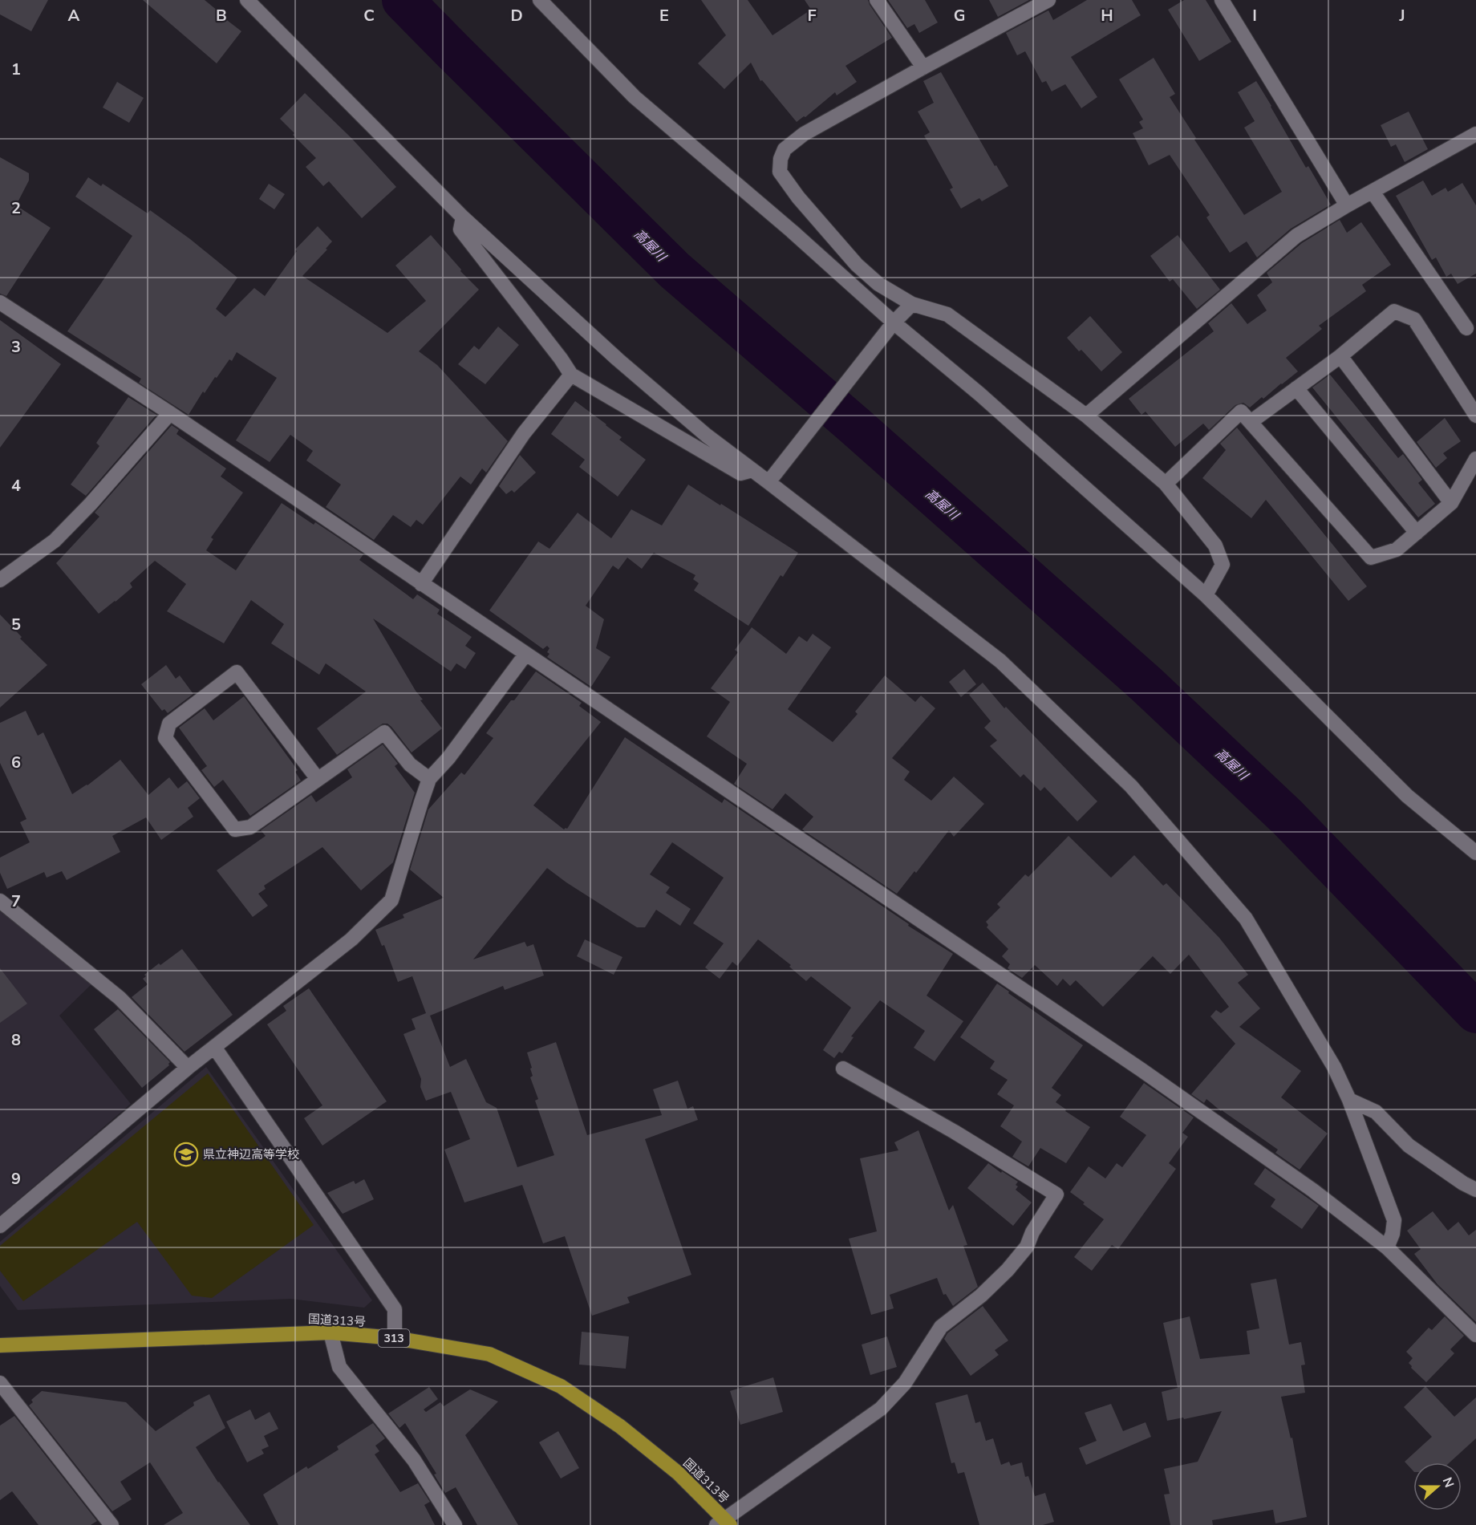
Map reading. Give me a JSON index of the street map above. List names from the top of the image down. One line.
{"streets":{"highway":["国道313号","313"]},"water":["高屋川"],"places":{"school or university":["県立神辺高等学校"]},"north":"right","grid":{"columns":["A","B","C","D","E","F","G","H","I","J"],"rows":["1","2","3","4","5","6","7","8","9"]}}
